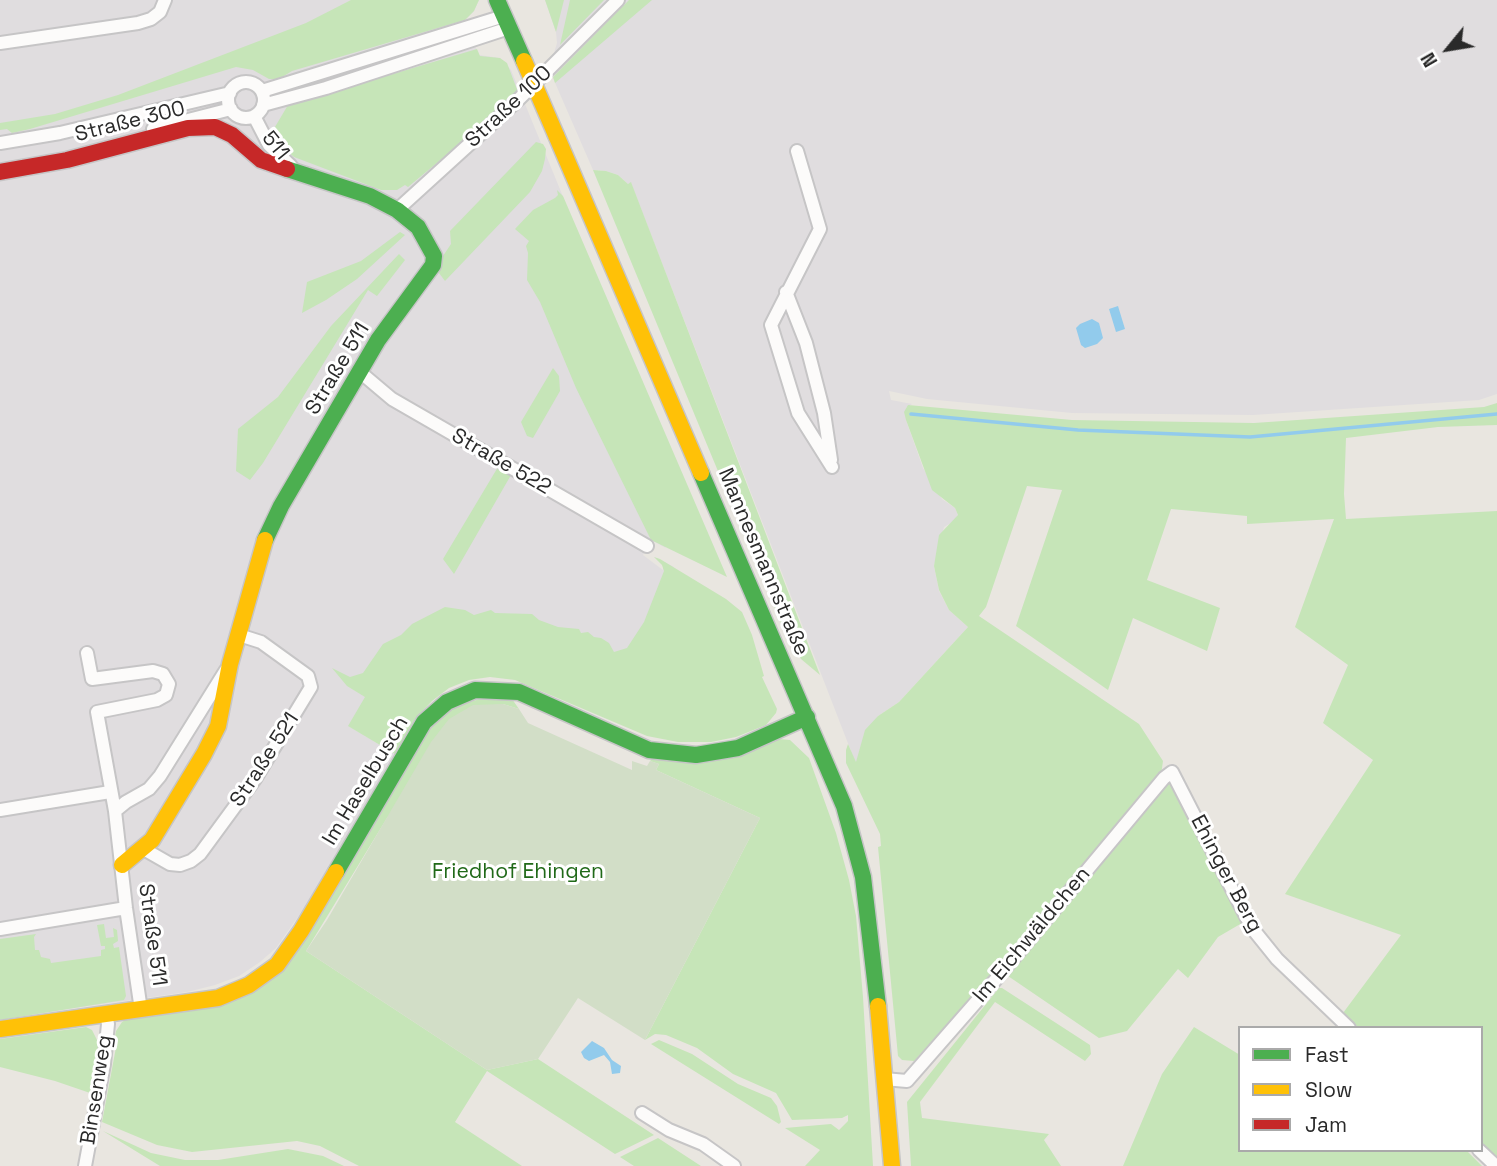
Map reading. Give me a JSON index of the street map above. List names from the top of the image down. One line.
{"streets":{"street":["Straße 100","Straße 300","511","Straße 511","Straße 522","Mannesmannstraße","Straße 521","Im Haselbusch","Ehinger Berg","Im Eichwäldchen","Binsenweg"]},"crossings":[["Straße 100","Straße 511"],["Straße 300","511"],["Straße 300","Straße 511"],["511","Straße 511"],["Straße 511","Straße 522"],["Straße 511","Straße 521"],["Straße 511","Im Haselbusch"],["Mannesmannstraße","Im Haselbusch"],["Mannesmannstraße","Im Eichwäldchen"],["Im Haselbusch","Binsenweg"],["Ehinger Berg","Im Eichwäldchen"]],"parks":["Friedhof Ehingen"],"legend":["Fast","Slow","Jam"],"north":"bottom left"}
